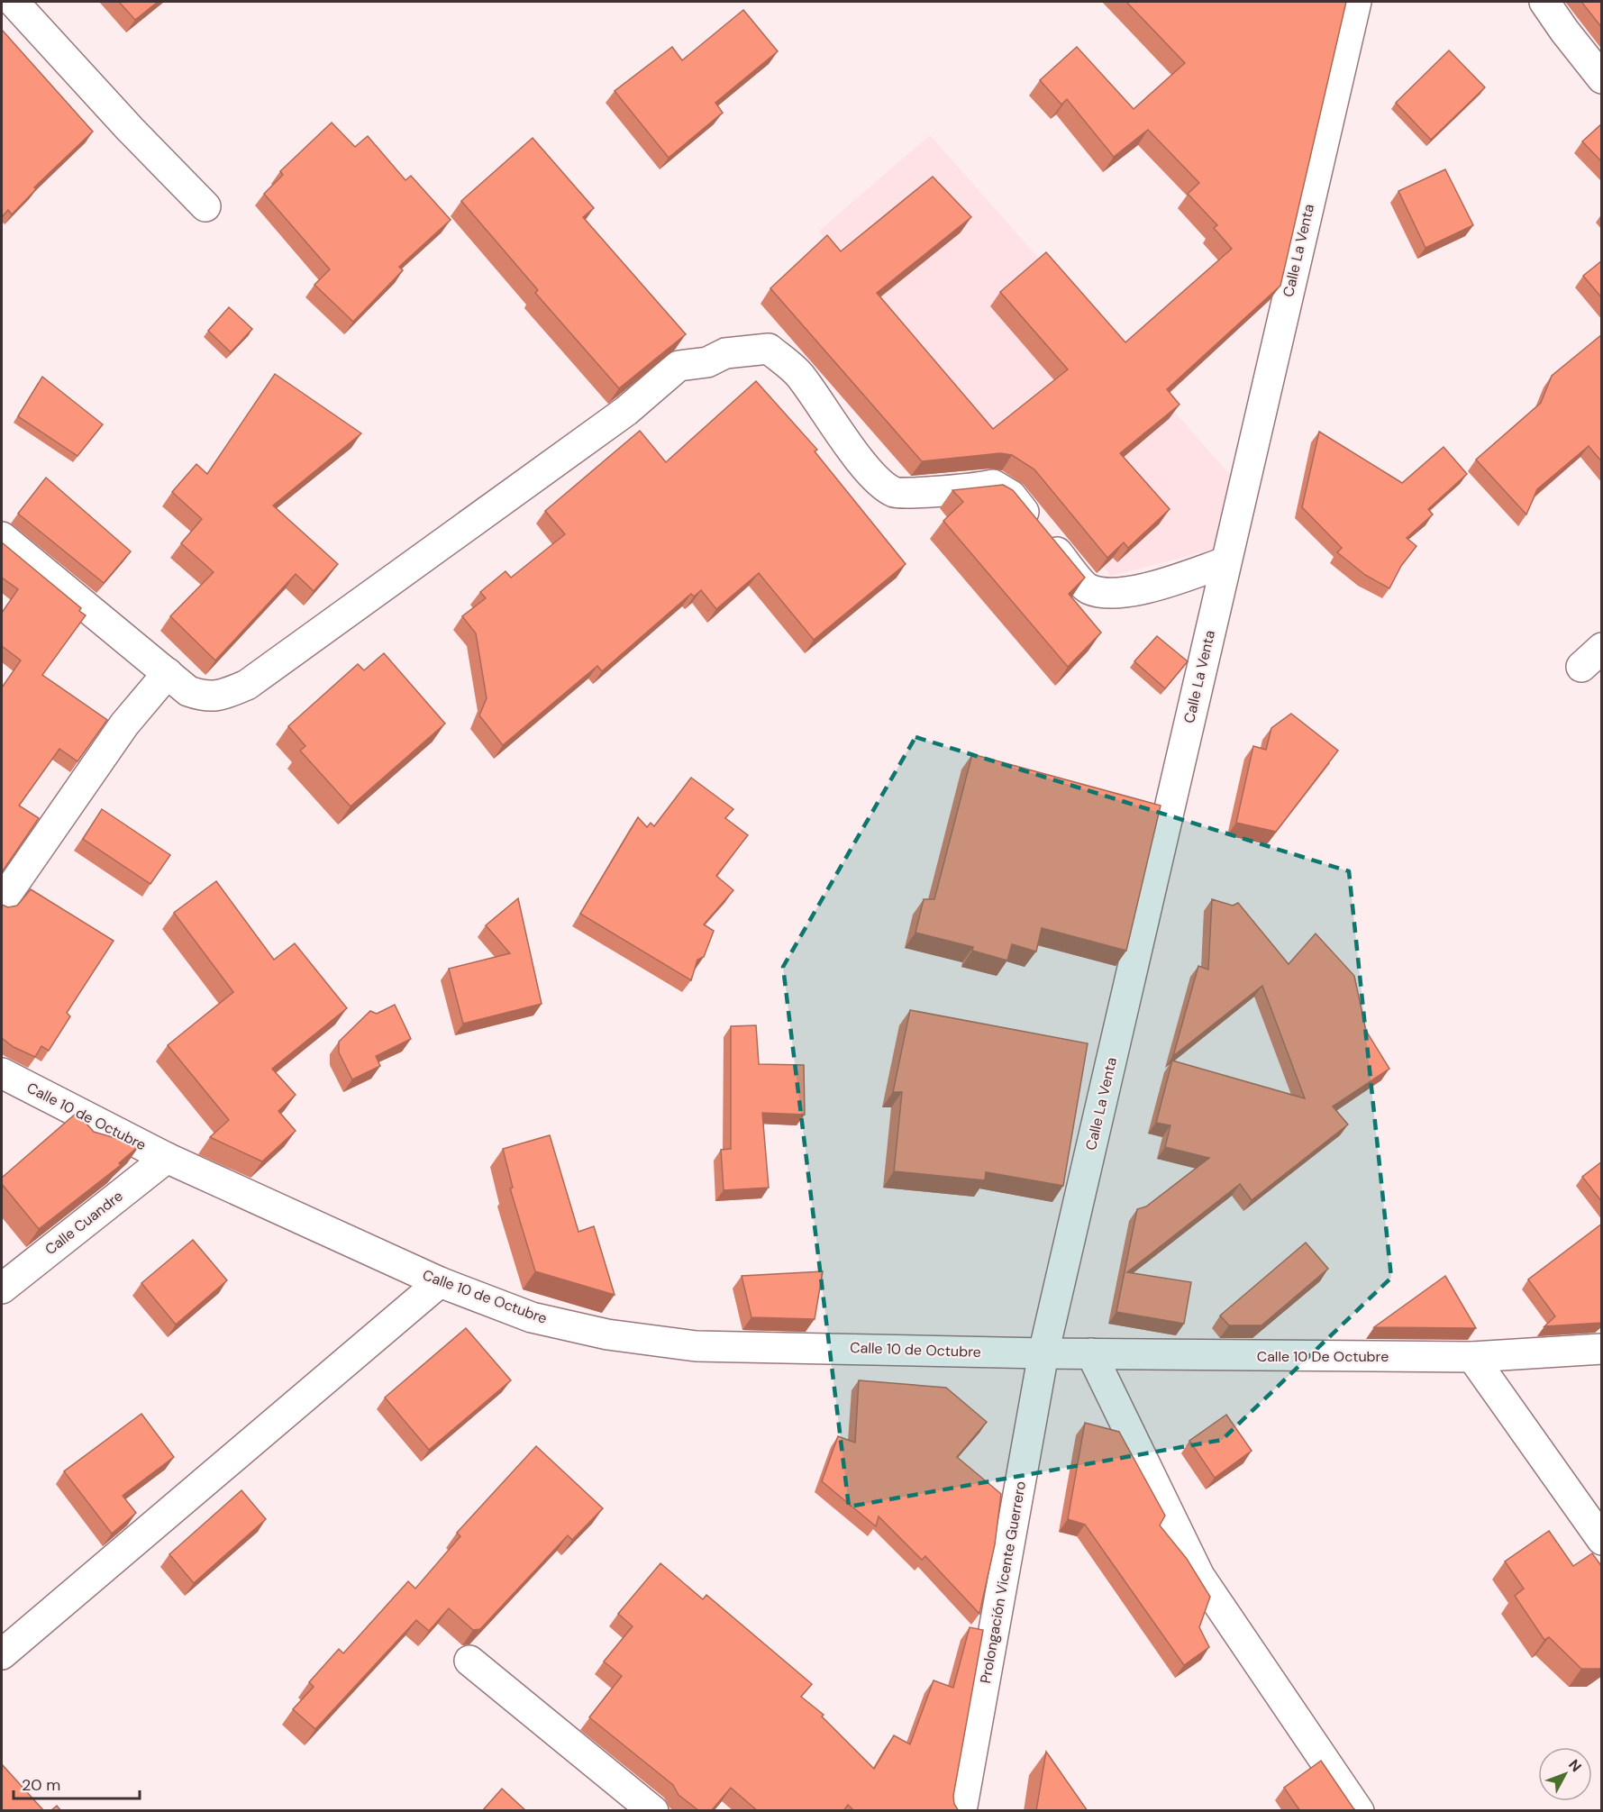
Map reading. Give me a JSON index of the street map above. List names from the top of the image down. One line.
{"streets":{"street":["Calle La Venta","Calle 10 de Octubre","Calle Cuandre","Calle 10 De Octubre","Prolongación Vicente Guerrero"]},"crossings":[["Calle La Venta","Calle 10 de Octubre"],["Calle La Venta","Calle 10 De Octubre"],["Calle La Venta","Prolongación Vicente Guerrero"],["Calle 10 de Octubre","Calle Cuandre"],["Calle 10 de Octubre","Calle 10 De Octubre"],["Calle 10 de Octubre","Prolongación Vicente Guerrero"],["Calle 10 De Octubre","Prolongación Vicente Guerrero"]],"scale_bar":"20 m","north":"top right"}
